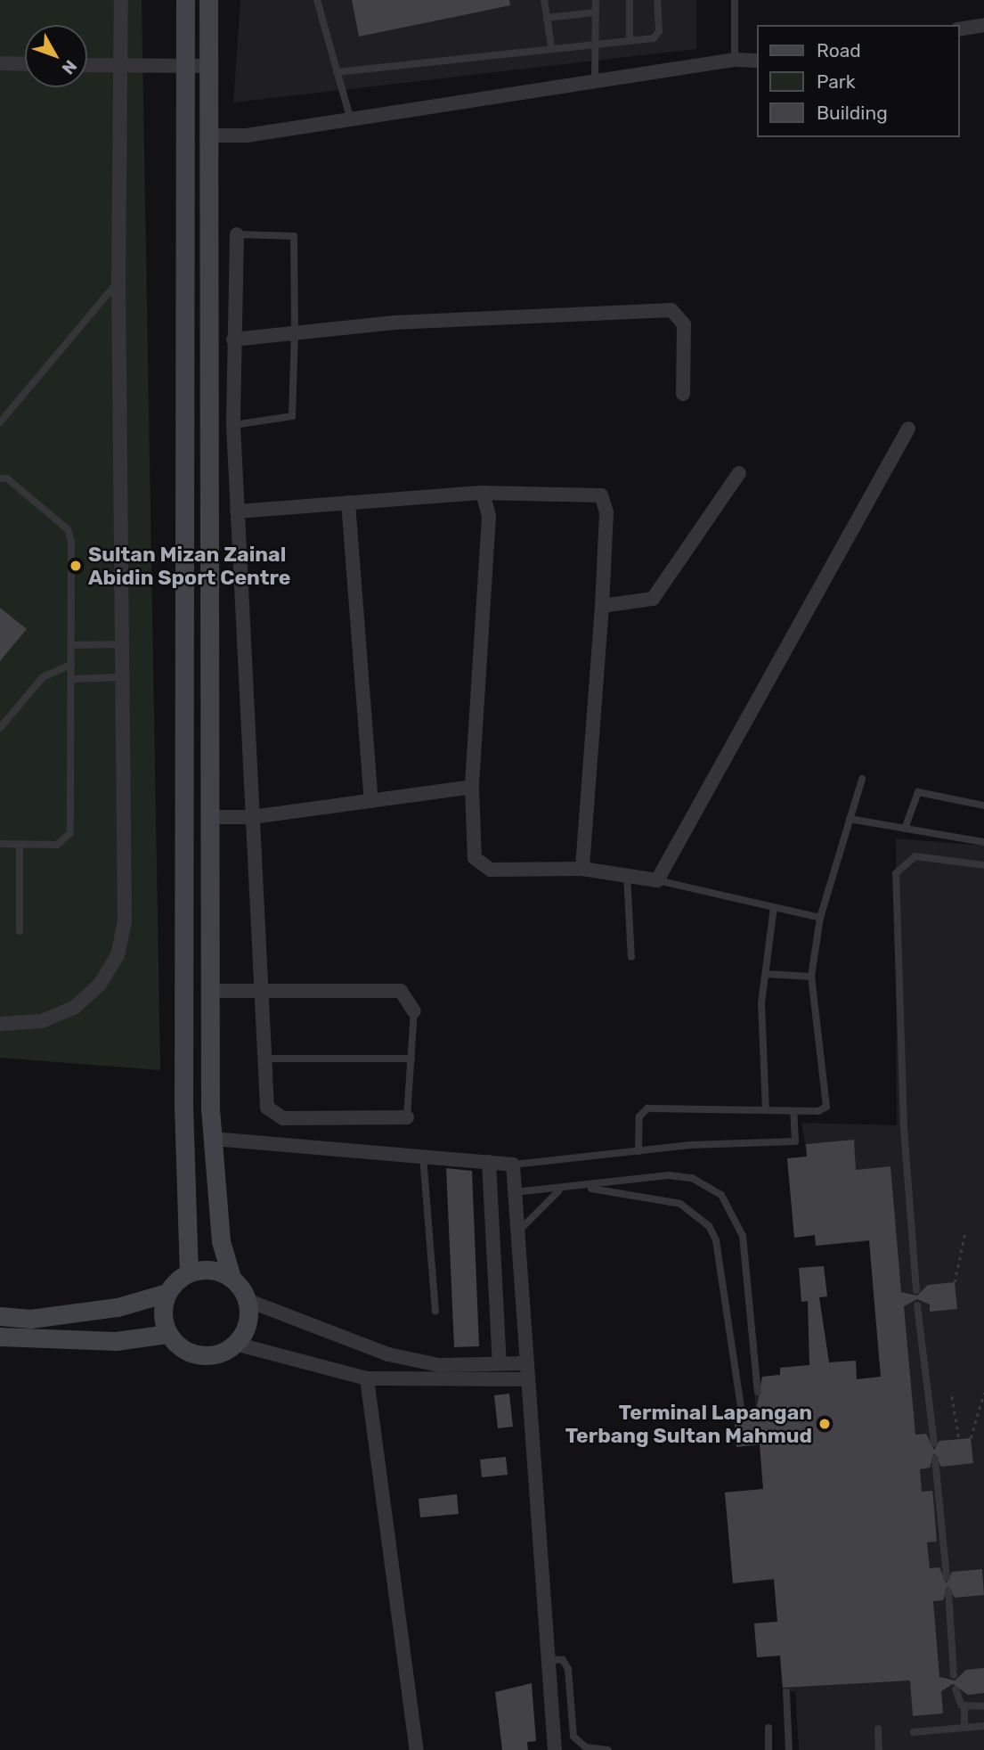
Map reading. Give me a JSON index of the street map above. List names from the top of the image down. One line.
{"places":["Sultan Mizan Zainal Abidin Sport Centre","Terminal Lapangan Terbang Sultan Mahmud"],"legend":["Road","Park","Building"],"north":"bottom right"}
